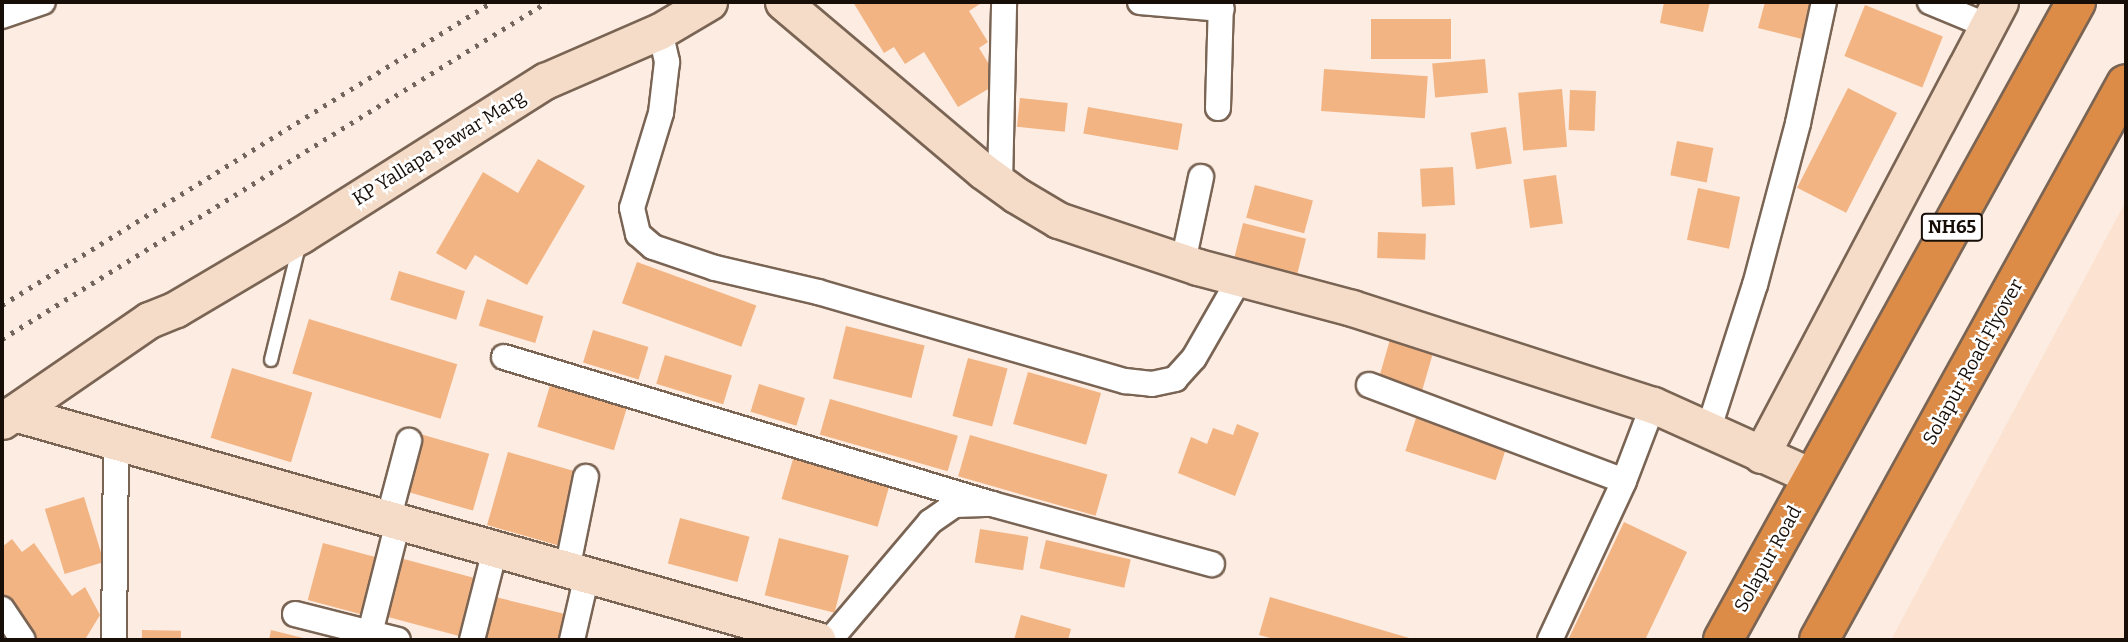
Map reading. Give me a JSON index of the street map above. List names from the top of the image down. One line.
{"streets":{"highway":["NH65","Solapur Road Flyover","Solapur Road"],"street":["KP Yallapa Pawar Marg"]},"crossings":[["NH65","Solapur Road"]]}
